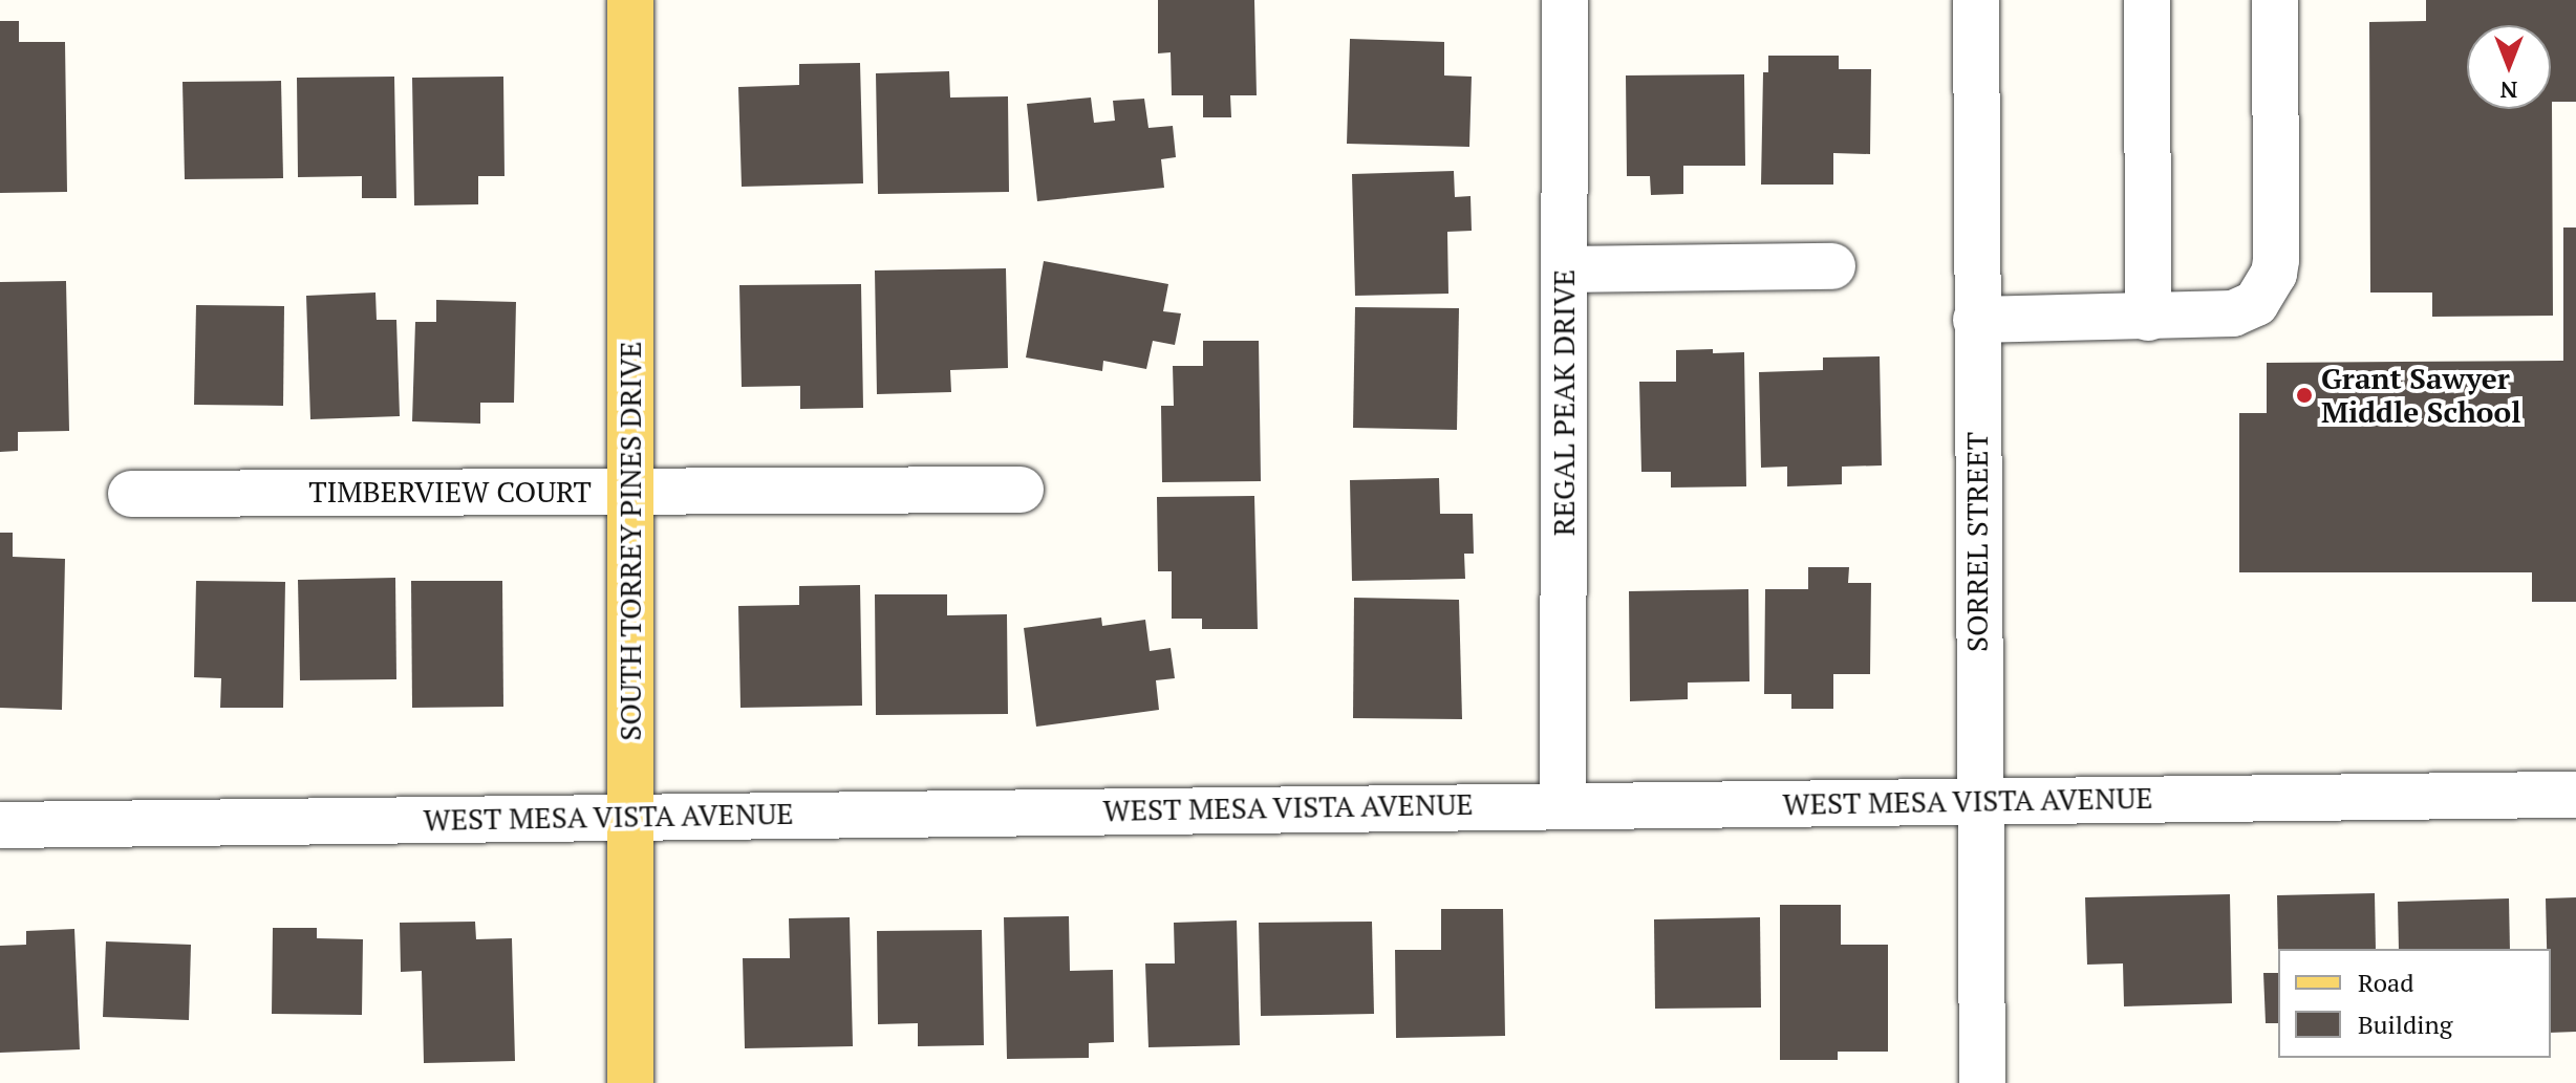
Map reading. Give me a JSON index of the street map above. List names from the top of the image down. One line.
{"streets":{"main road":["SOUTH TORREY PINES DRIVE"],"street":["REGAL PEAK DRIVE","TIMBERVIEW COURT","SORREL STREET","WEST MESA VISTA AVENUE"]},"crossings":[["REGAL PEAK DRIVE","WEST MESA VISTA AVENUE"],["TIMBERVIEW COURT","SOUTH TORREY PINES DRIVE"],["SOUTH TORREY PINES DRIVE","WEST MESA VISTA AVENUE"],["SORREL STREET","WEST MESA VISTA AVENUE"]],"places":["Grant Sawyer Middle School"],"legend":["Road","Building"],"north":"bottom"}
